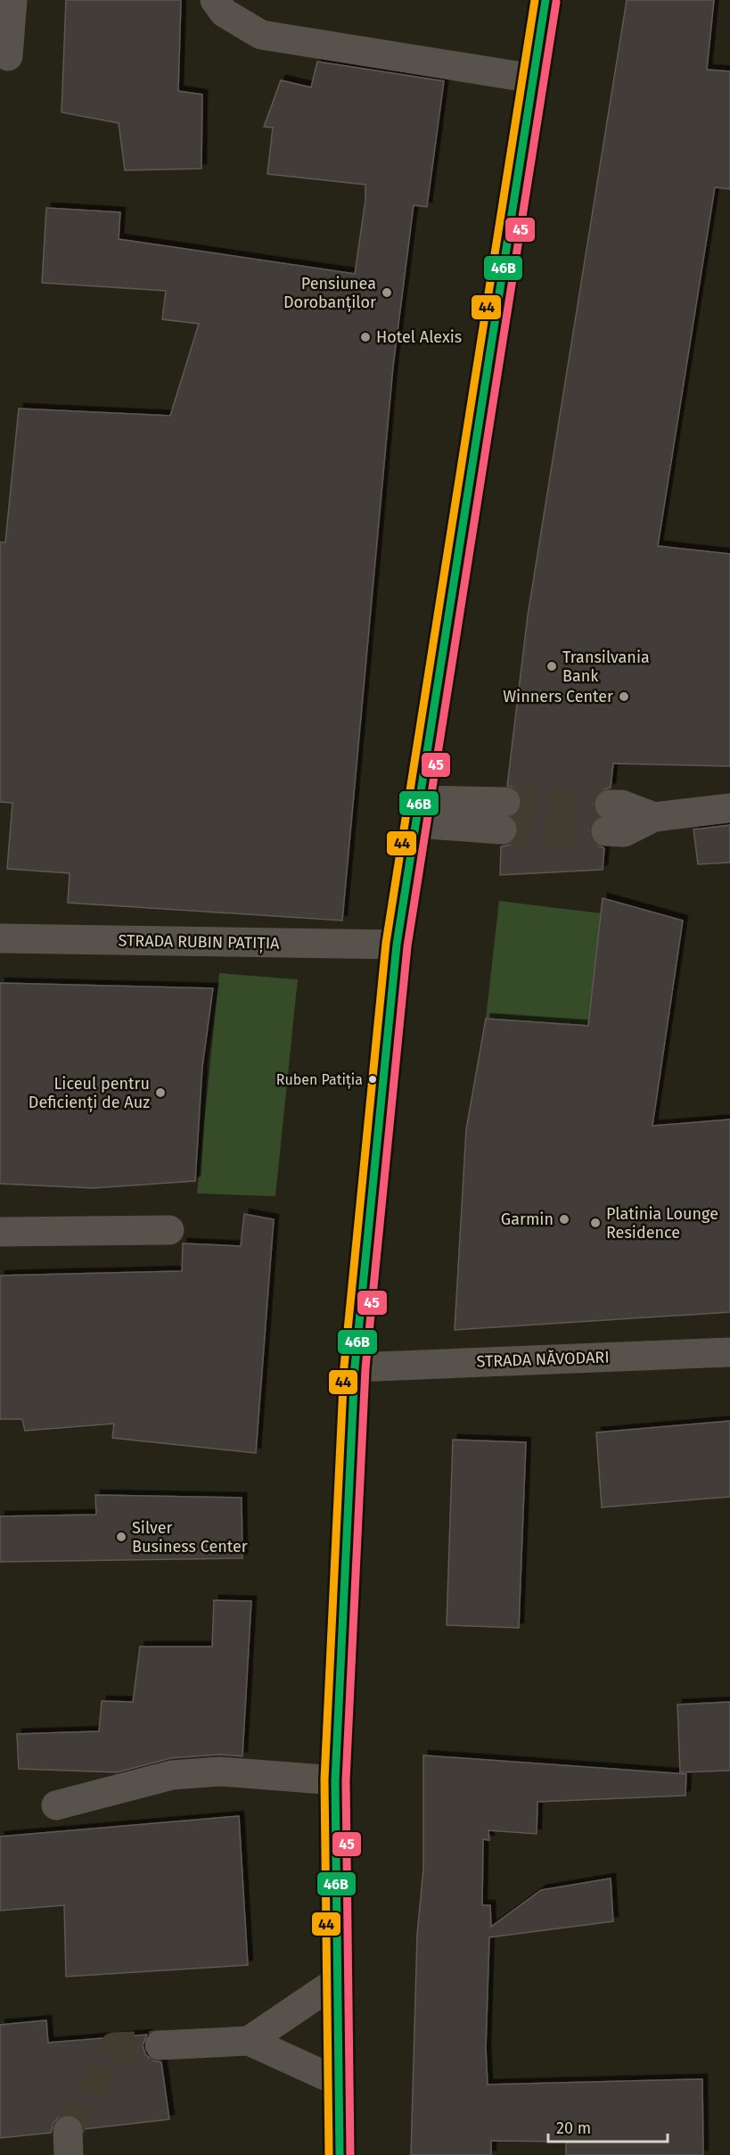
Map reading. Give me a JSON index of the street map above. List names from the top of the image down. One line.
{"streets":{"street":["STRADA RUBIN PATIȚIA","STRADA NĂVODARI"]},"places":["Pensiunea Dorobanților","Hotel Alexis","Transilvania Bank","Winners Center","Ruben Patiția","Liceul pentru Deficienți de Auz","Garmin","Platinia Lounge Residence","Silver Business Center"],"lines":["transit line 46B","transit line 44","transit line 45"],"scale_bar":"20 m"}
